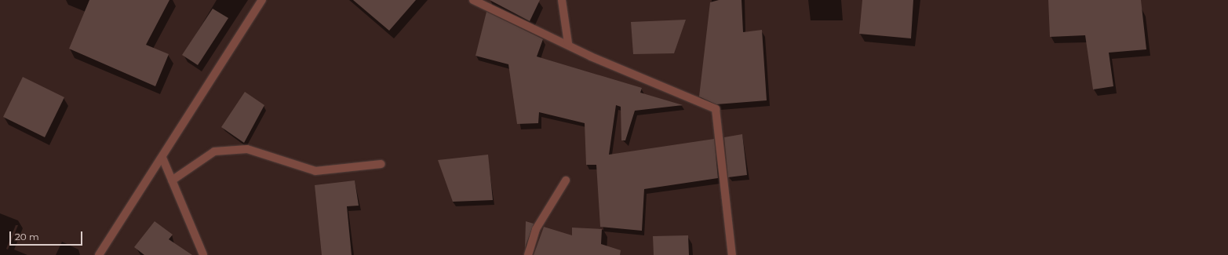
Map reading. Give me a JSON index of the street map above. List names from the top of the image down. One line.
{"scale_bar":"20 m"}
